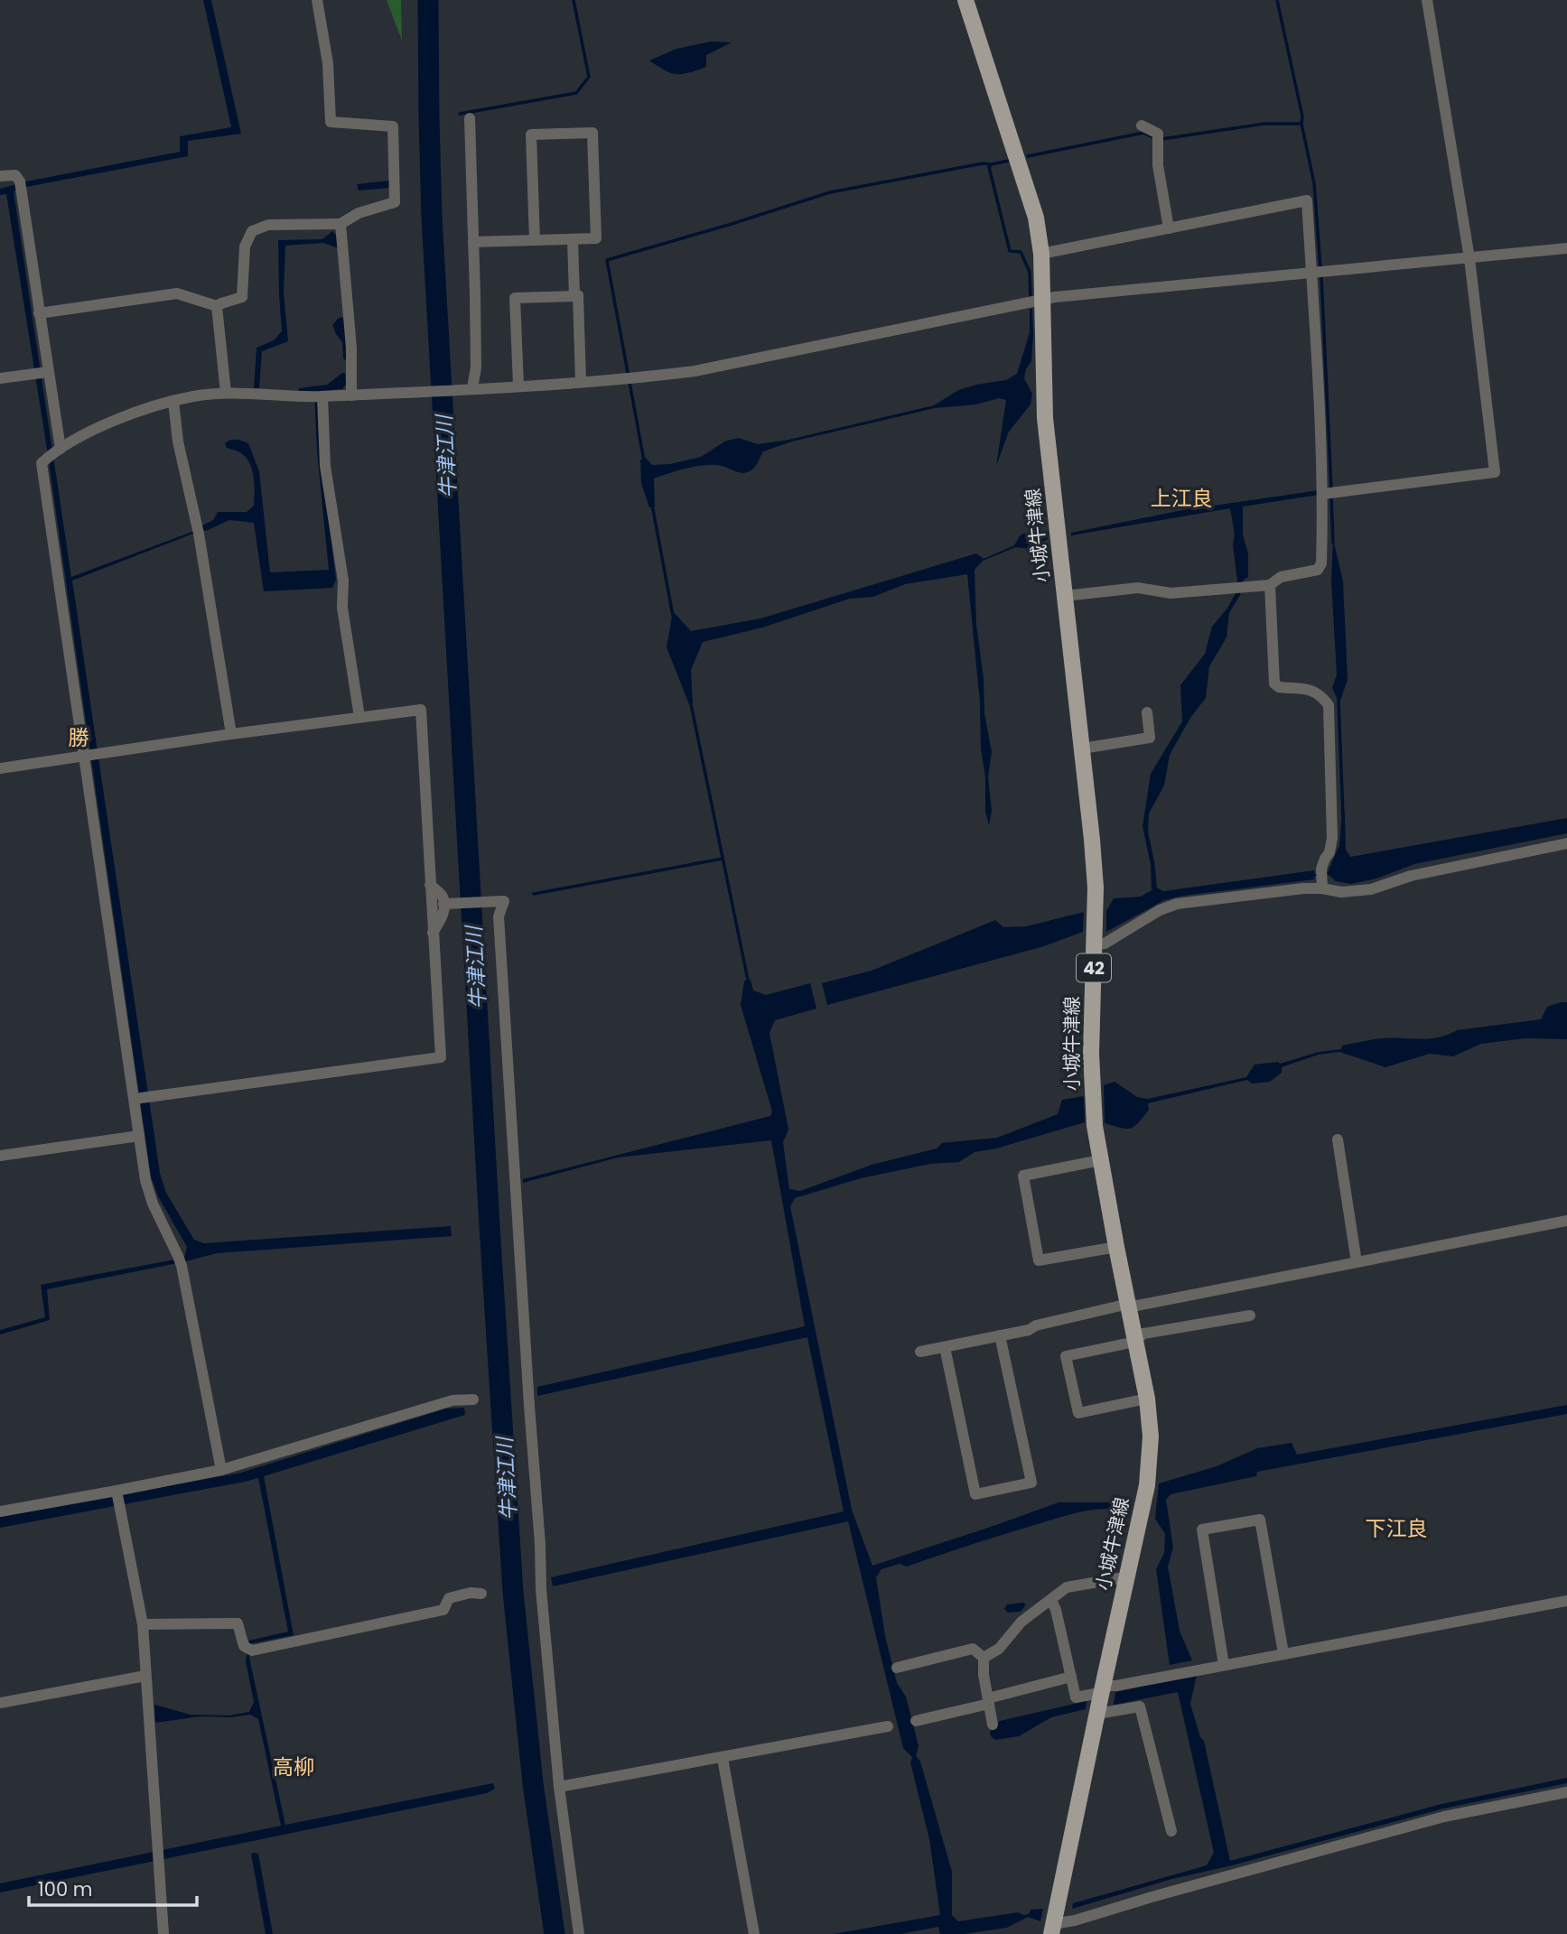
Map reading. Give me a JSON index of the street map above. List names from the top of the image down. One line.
{"streets":{"main road":["小城牛津線","42"]},"districts":["上江良","勝","下江良","高柳"],"water":["牛津江川"],"scale_bar":"100 m"}
